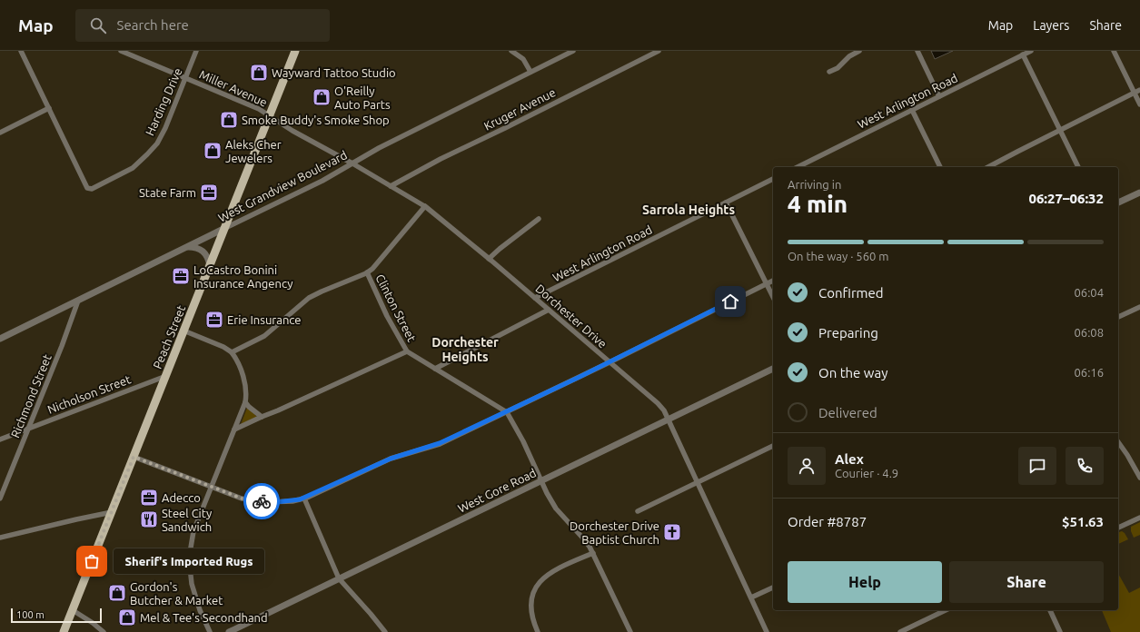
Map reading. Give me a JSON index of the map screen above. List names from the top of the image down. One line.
{"streets":{"main road":["Peach Street"],"street":["Miller Avenue","West Arlington Road","Harding Drive","Kruger Avenue","West Grandview Boulevard","Clinton Street","Dorchester Drive","Nicholson Street","Richmond Street","West Gore Road"]},"crossings":[["Miller Avenue","Harding Drive"],["Miller Avenue","West Grandview Boulevard"],["Miller Avenue","Dorchester Drive"],["Miller Avenue","Peach Street"],["West Arlington Road","Dorchester Drive"],["Kruger Avenue","Dorchester Drive"],["West Grandview Boulevard","Dorchester Drive"],["West Grandview Boulevard","Peach Street"],["West Grandview Boulevard","Richmond Street"],["Clinton Street","West Gore Road"],["Dorchester Drive","West Gore Road"],["Peach Street","Nicholson Street"],["Nicholson Street","Richmond Street"]],"districts":["Sarrola Heights","Dorchester Heights"],"places":{"shop":["Wayward Tattoo Studio","O'Reilly Auto Parts","Smoke Buddy's Smoke Shop","Aleks Cher Jewelers","Gordon's Butcher & Market","Mel & Tee's Secondhand"],"office":["State Farm","LoCastro Bonini Insurance Angency","Erie Insurance","Adecco"],"restaurant":["Steel City Sandwich"],"church":["Dorchester Drive Baptist Church"],"other":["Sherif's Imported Rugs"]},"scale_bar":"100 m","page":{"header":"Map","search":"Search here","nav":["Map","Layers","Share"],"heading":["4 min","Arriving in","06:27–06:32"],"panel":["Alex","Courier · 4.9","Order #8787","$51.63"],"bar":"On the way · 560 m","list":[["Confirmed","06:04"],["Preparing","06:08"],["On the way","06:16"],"Delivered"],"bubble":"Sherif's Imported Rugs","buttons":["Help","Share"],"scale":"100 m"}}
